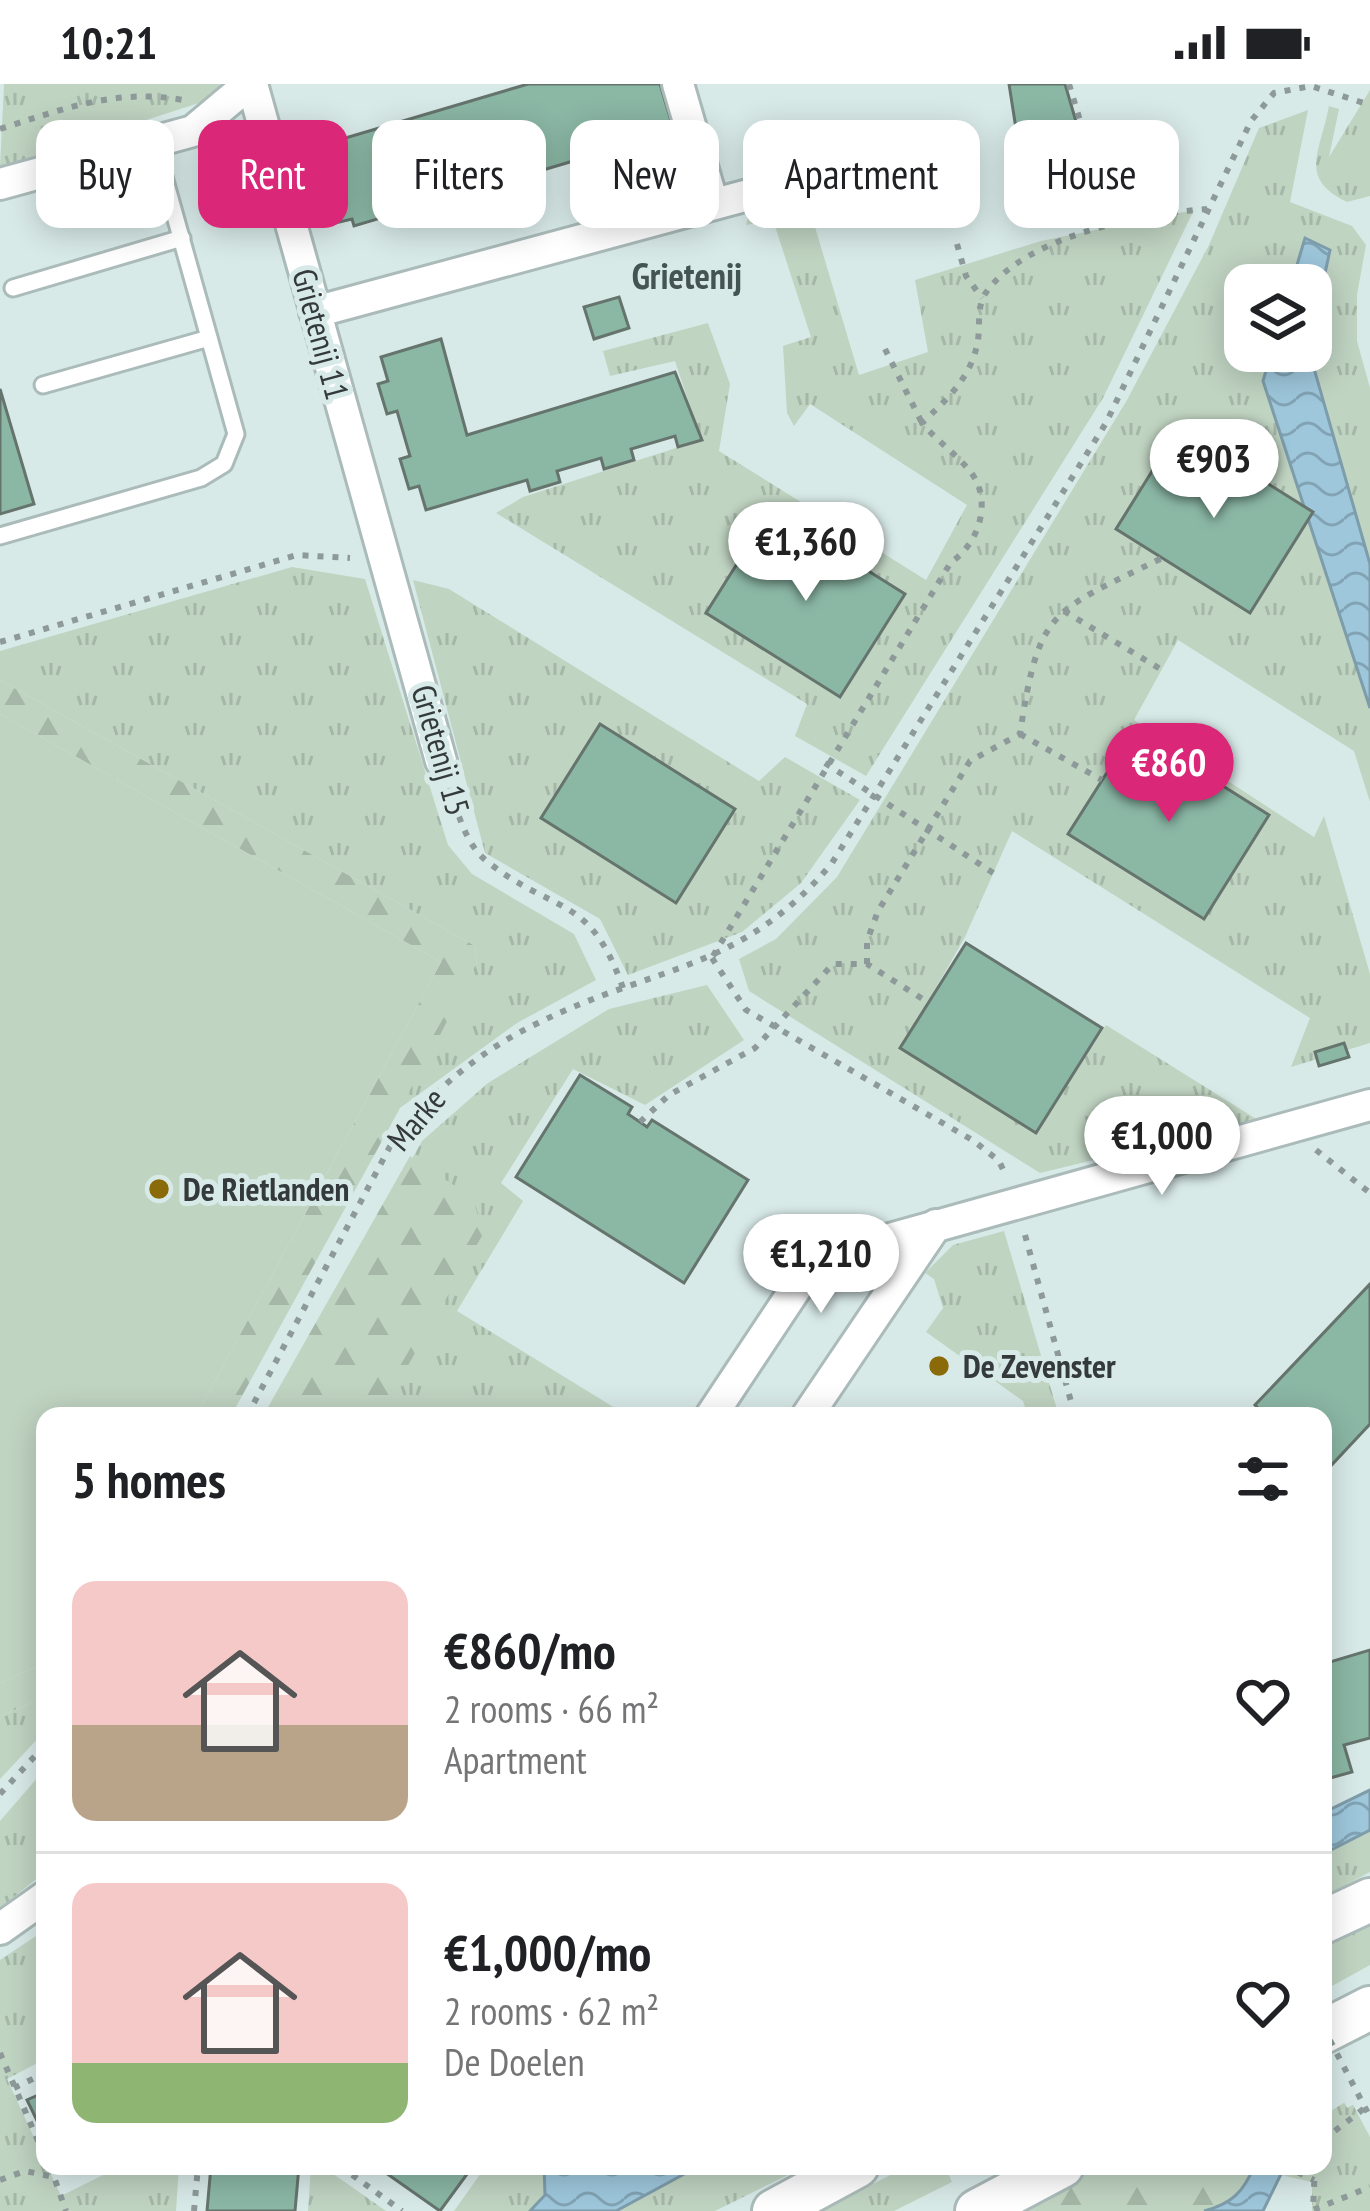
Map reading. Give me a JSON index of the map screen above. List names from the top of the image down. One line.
{"streets":{"street":["Grietenij 11","Grietenij 15"],"path":["Marke"]},"crossings":[["Grietenij 11","Grietenij 15"],["Grietenij 15","Marke"]],"districts":["Grietenij"],"places":["De Rietlanden","De Zevenster"],"page":{"status":"10:21","chip":["Buy","Rent","Filters","New","Apartment","House"],"price":["€903","€1,360","€860","€1,000","€1,210"],"heading":"5 homes","list":[{"name":"€860/mo","note":"2 rooms · 66 m² · Apartment"},{"name":"€1,000/mo","note":"2 rooms · 62 m² · De Doelen"}]}}
